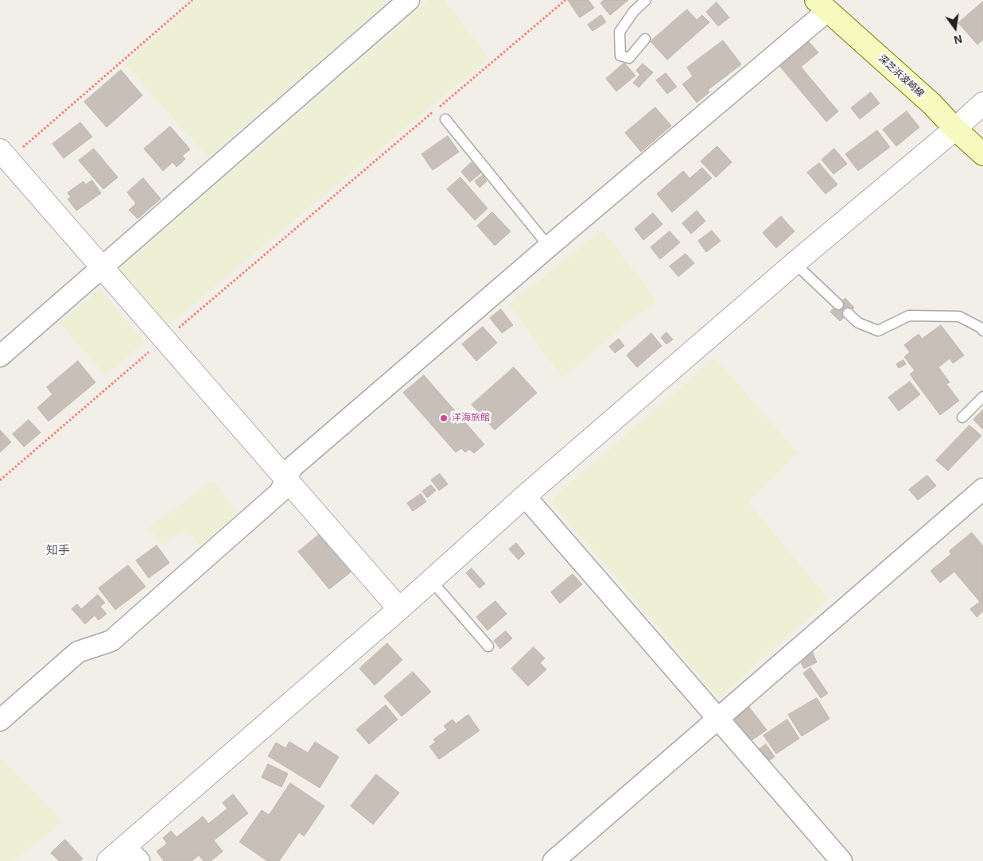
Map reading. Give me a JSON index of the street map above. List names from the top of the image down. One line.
{"streets":{"main road":["深芝浜波崎線"]},"districts":["知手"],"places":["洋海旅館"],"north":"bottom"}
